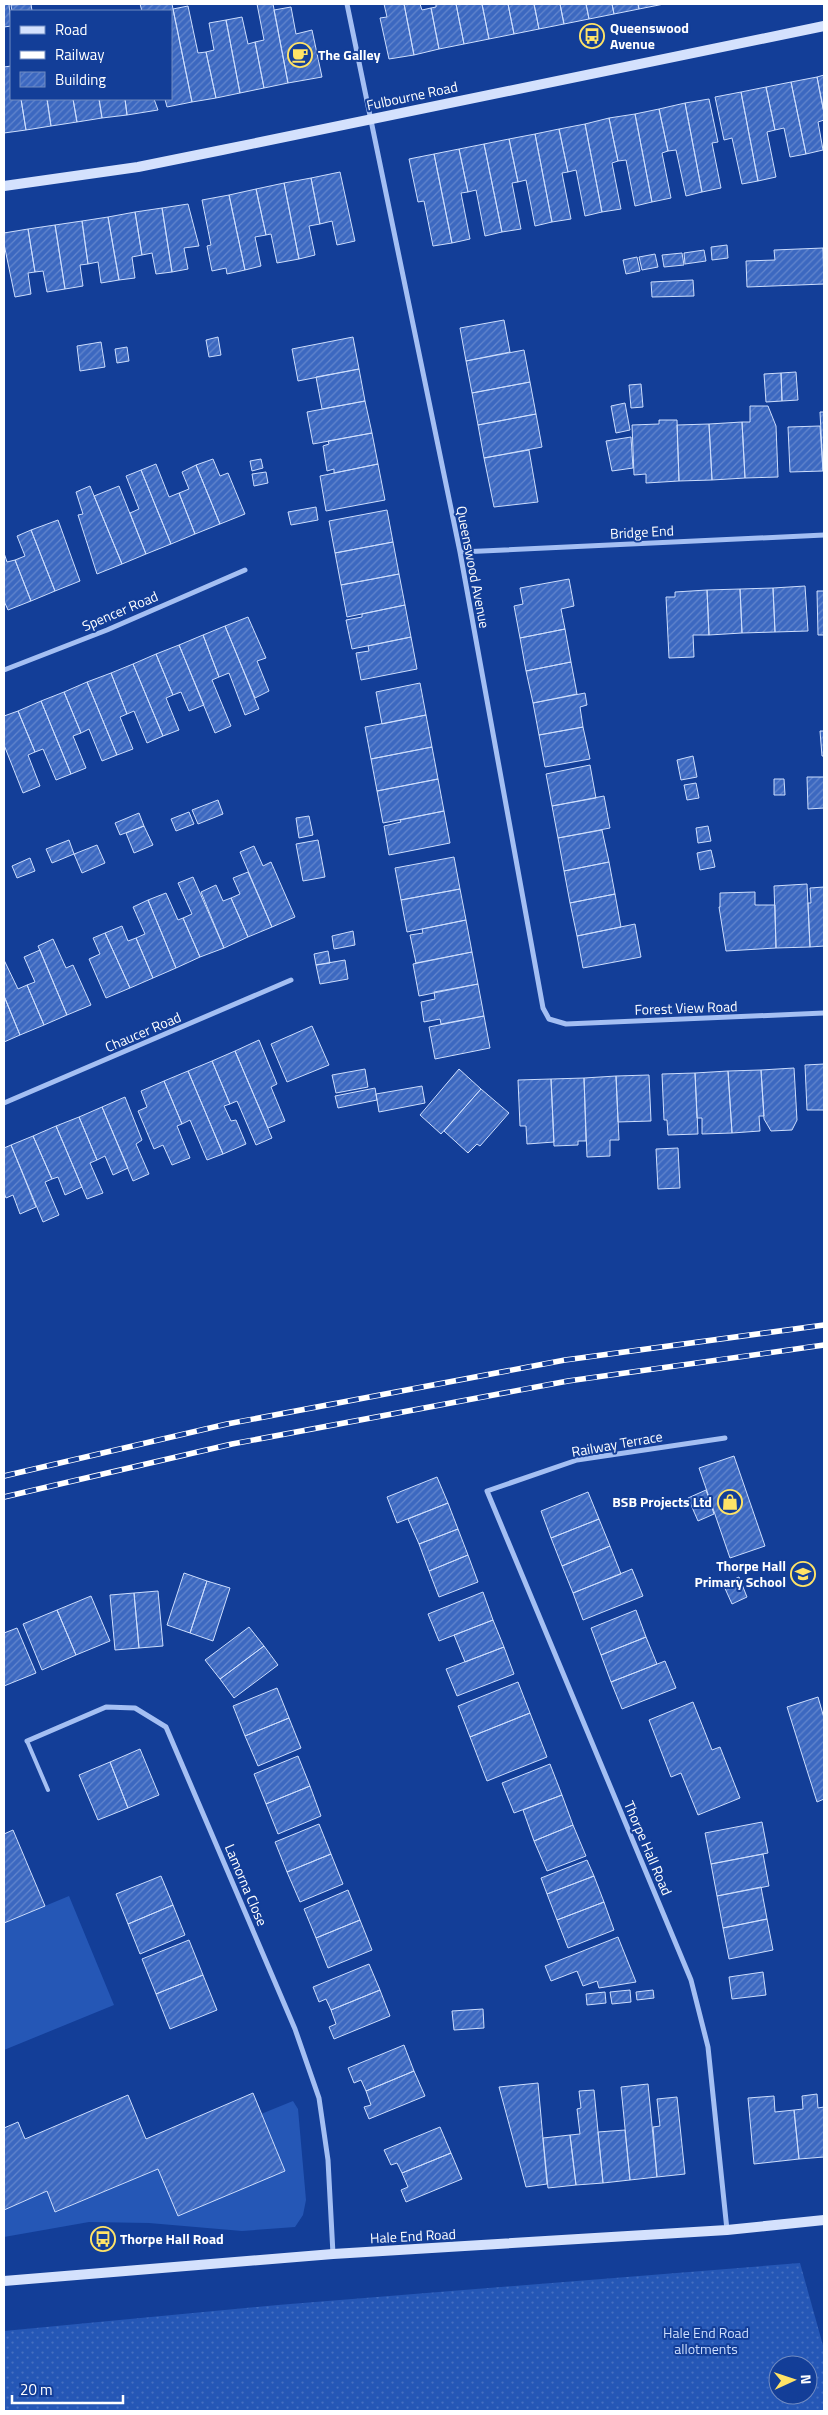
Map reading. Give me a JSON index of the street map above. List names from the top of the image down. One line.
{"streets":{"main road":["Fulbourne Road","Hale End Road"],"street":["Bridge End","Queenswood Avenue","Spencer Road","Forest View Road","Chaucer Road","Railway Terrace","Thorpe Hall Road","Lamorna Close"]},"crossings":[["Fulbourne Road","Queenswood Avenue"],["Bridge End","Queenswood Avenue"],["Queenswood Avenue","Forest View Road"],["Railway Terrace","Thorpe Hall Road"],["Thorpe Hall Road","Hale End Road"],["Lamorna Close","Hale End Road"]],"parks":["Hale End Road allotments"],"places":{"bus stop":["Queenswood Avenue","Thorpe Hall Road"],"cafe":["The Galley"],"shop":["BSB Projects Ltd"],"school or university":["Thorpe Hall Primary School"]},"legend":["Road","Railway","Building"],"scale_bar":"20 m","north":"right"}
